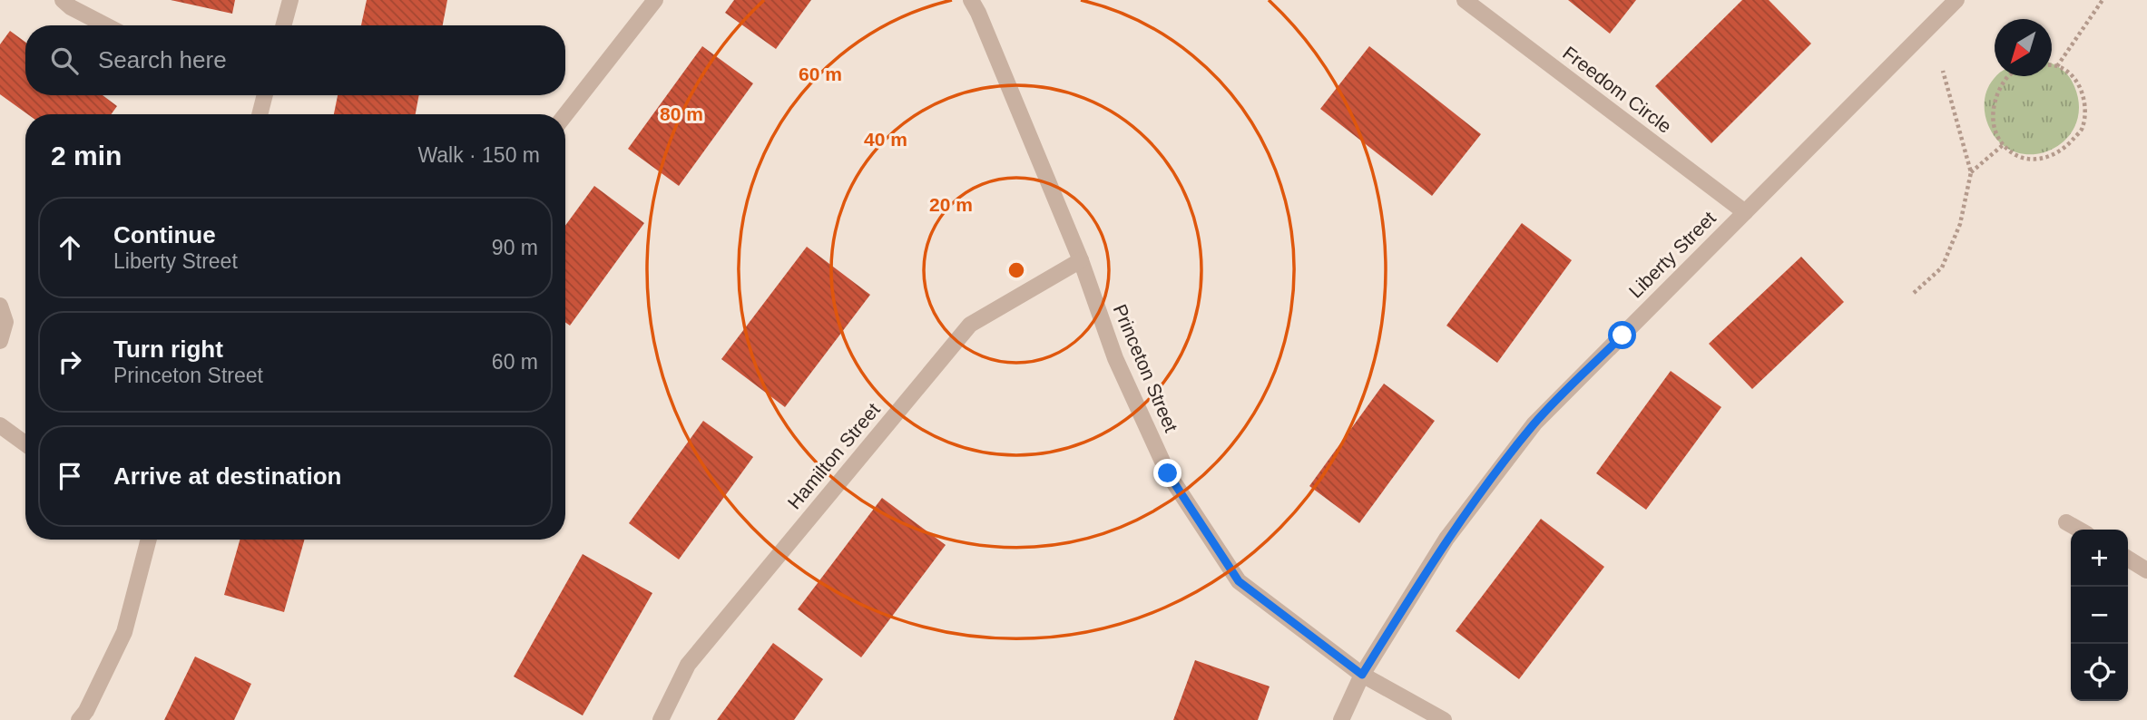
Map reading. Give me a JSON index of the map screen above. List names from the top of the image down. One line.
{"streets":{"street":["Freedom Circle","Liberty Street","Princeton Street","Hamilton Street"]},"crossings":[["Freedom Circle","Liberty Street"],["Liberty Street","Princeton Street"],["Princeton Street","Hamilton Street"]],"north":"bottom left","page":{"search":"Search here","heading":["2 min","Walk · 150 m"],"list":[["Continue","Liberty Street","90 m"],["Turn right","Princeton Street","60 m"],"Arrive at destination"],"map_buttons":["+","−"]},"rings":["60 m","80 m","40 m","20 m"]}
